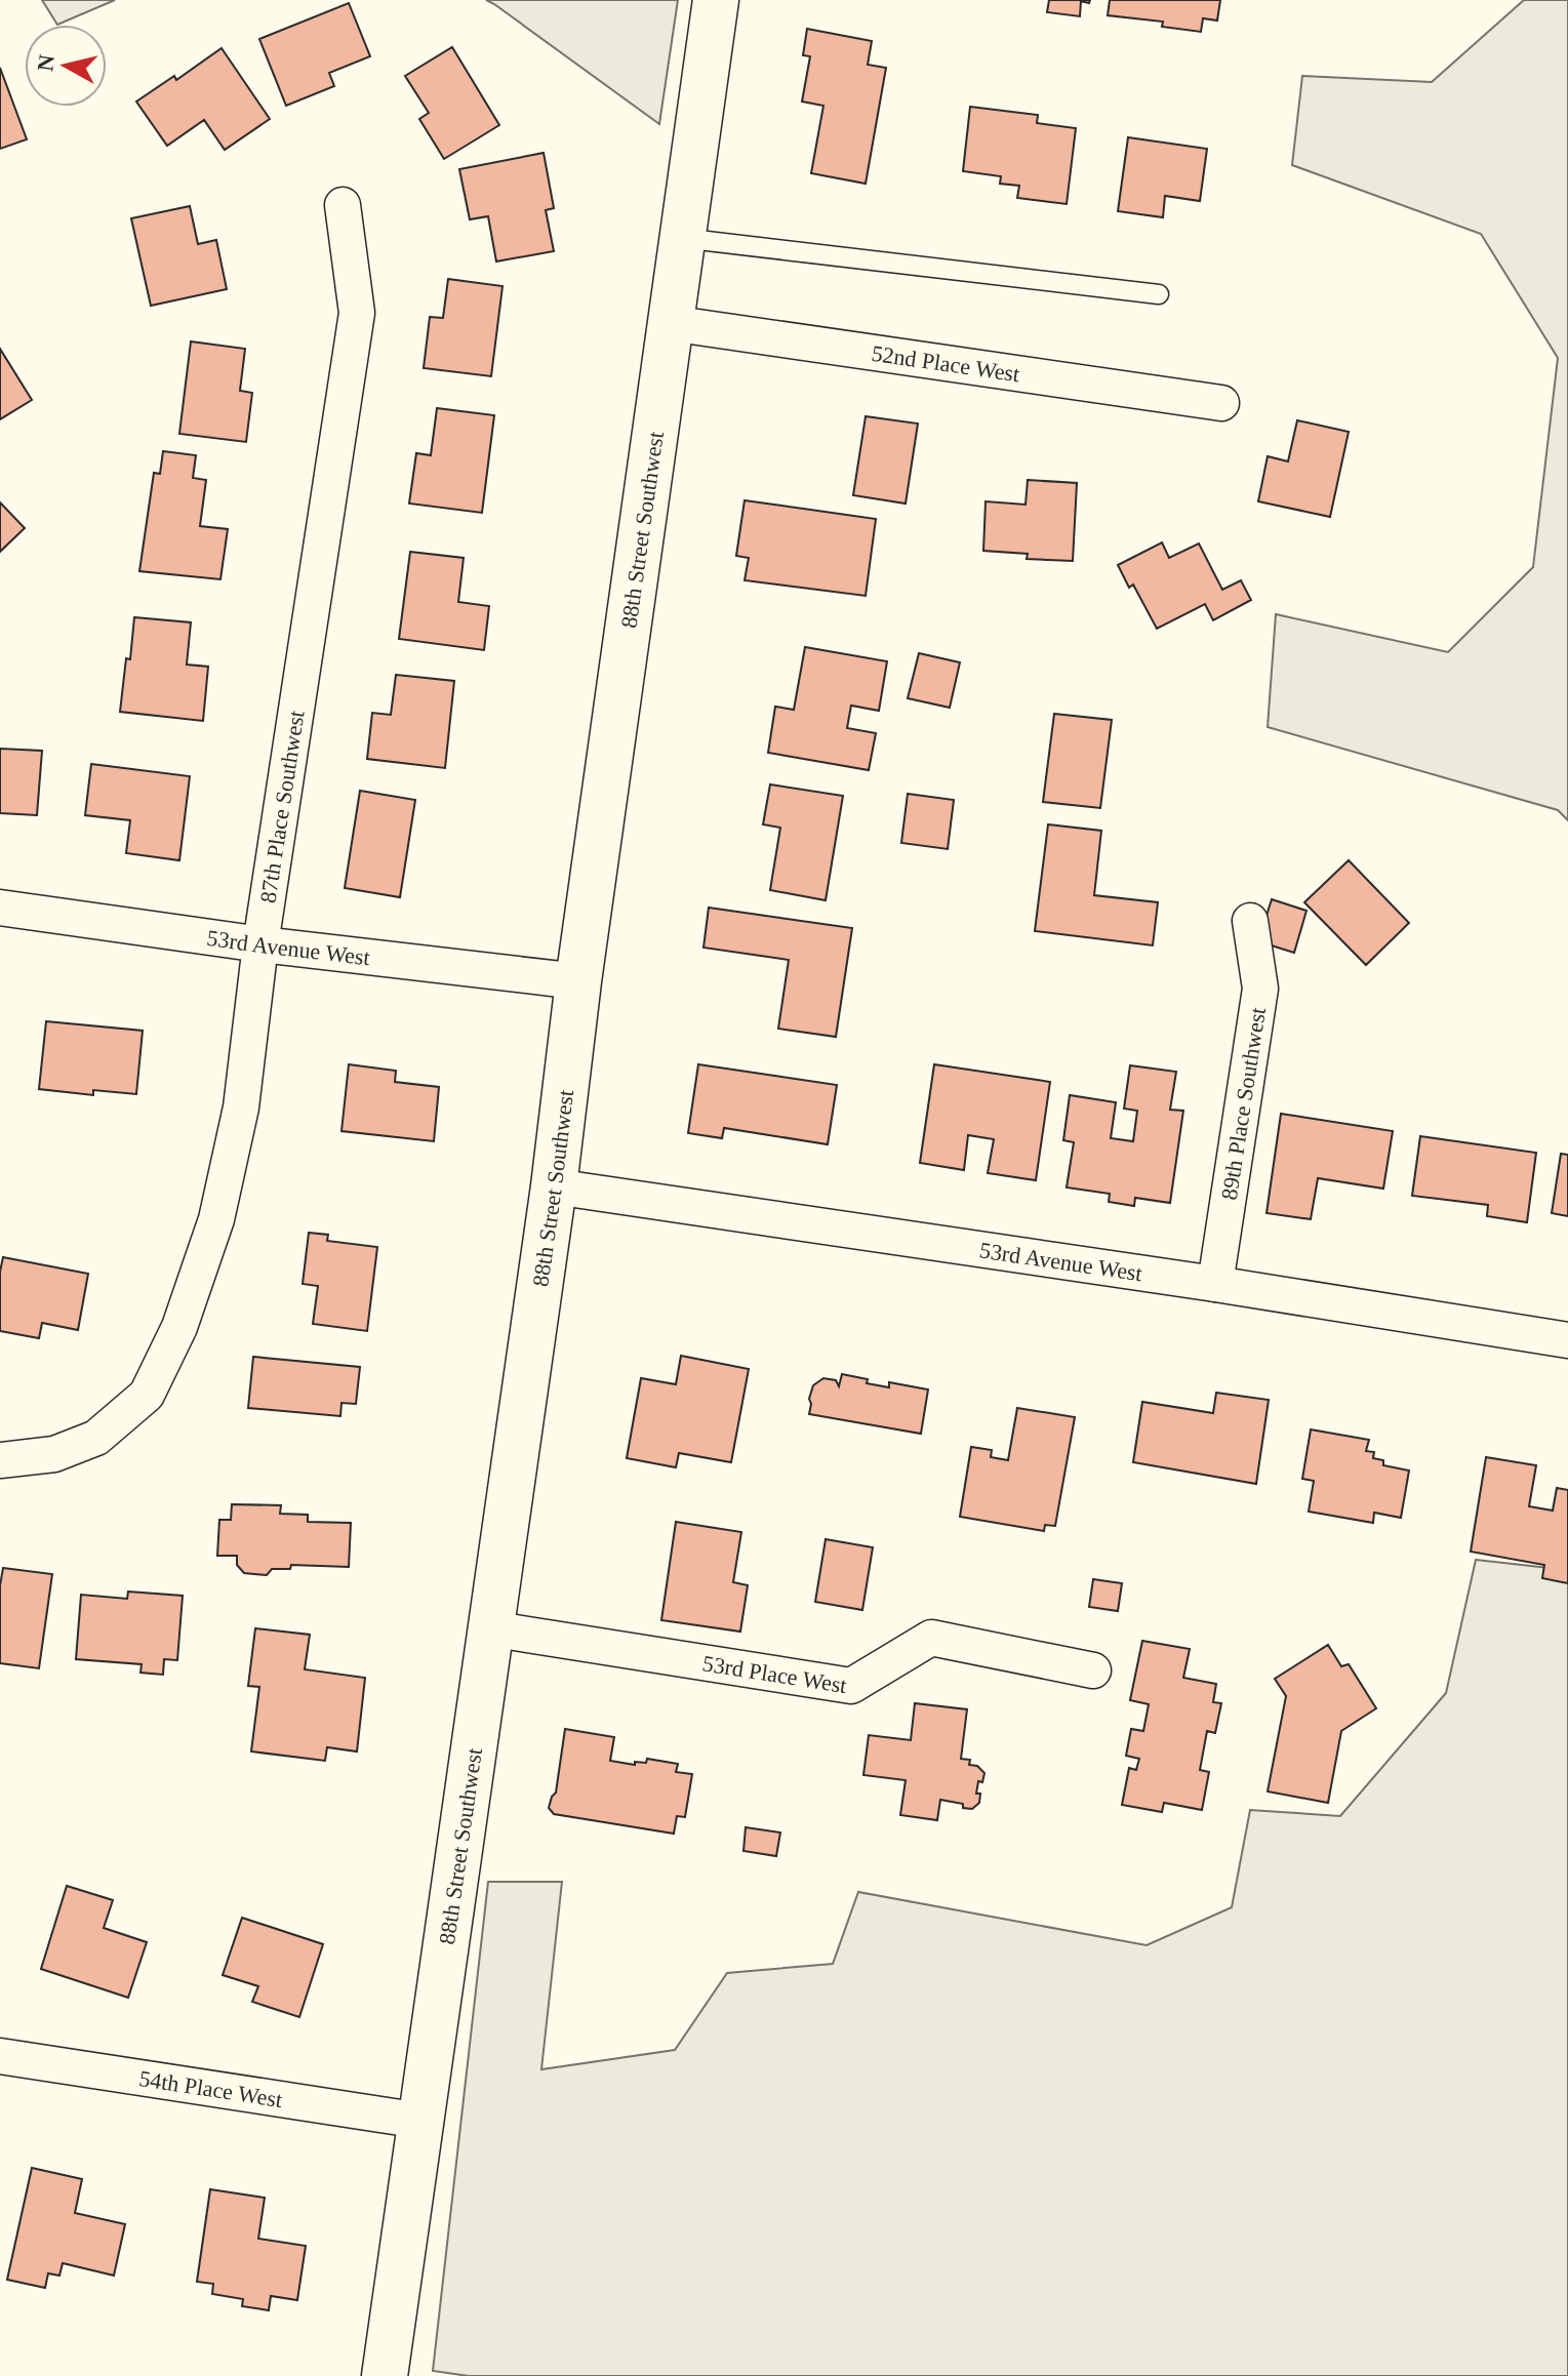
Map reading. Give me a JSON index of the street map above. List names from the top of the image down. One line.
{"streets":{"street":["52nd Place West","88th Street Southwest","87th Place Southwest","53rd Avenue West","89th Place Southwest","53rd Place West","54th Place West"]},"crossings":[["52nd Place West","88th Street Southwest"],["88th Street Southwest","53rd Avenue West"],["88th Street Southwest","53rd Place West"],["88th Street Southwest","54th Place West"],["87th Place Southwest","53rd Avenue West"],["53rd Avenue West","89th Place Southwest"]],"north":"left"}
